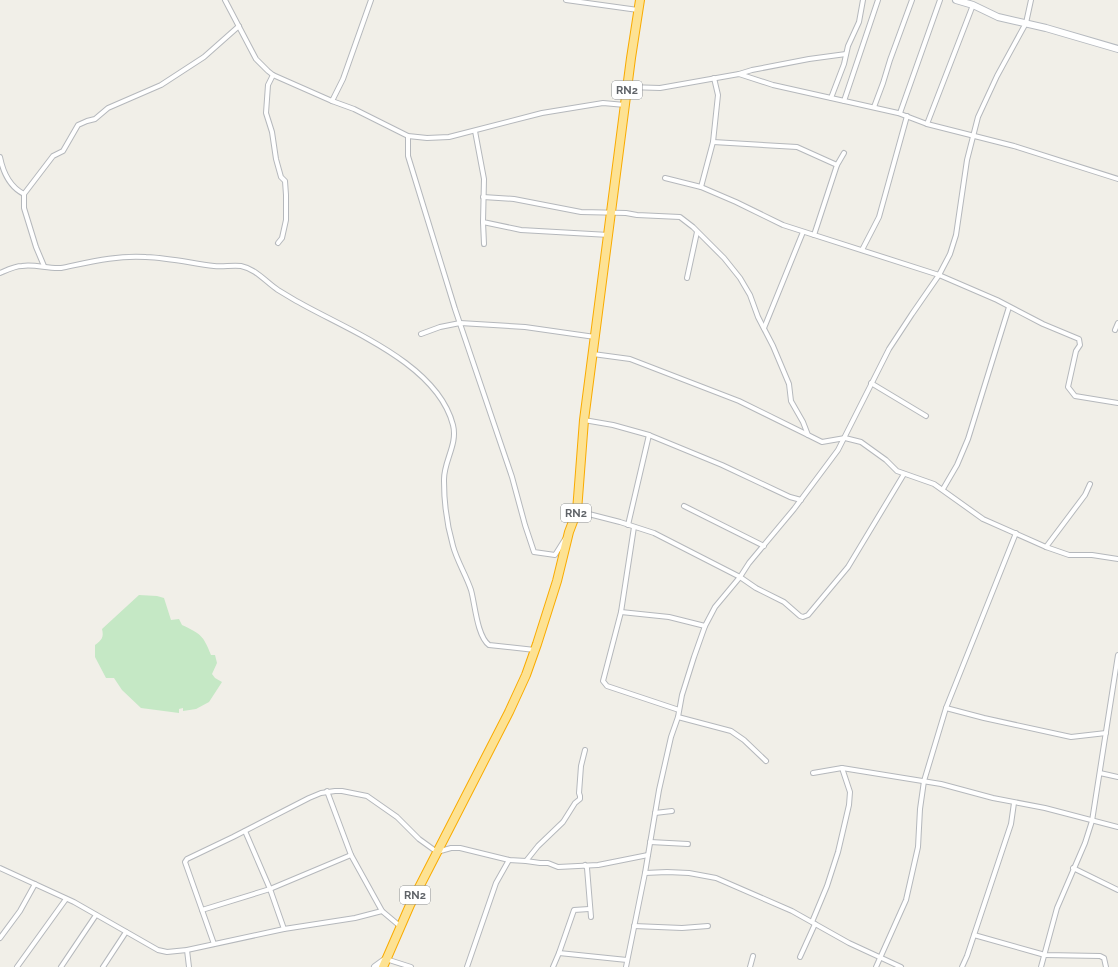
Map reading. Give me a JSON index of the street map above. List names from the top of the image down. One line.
{"streets":{"highway":["RN2"]}}
